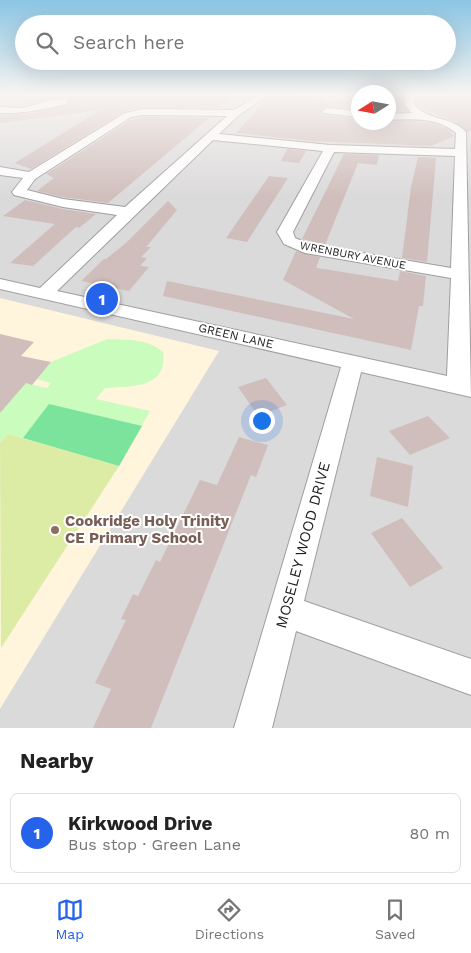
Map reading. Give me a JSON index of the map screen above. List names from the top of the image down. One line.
{"streets":{"street":["WRENBURY AVENUE","GREEN LANE","MOSELEY WOOD DRIVE"]},"crossings":[["GREEN LANE","MOSELEY WOOD DRIVE"]],"places":["Cookridge Holy Trinity CE Primary School"],"north":"left","page":{"search":"Search here","pins":"1","heading":"Nearby","list":[{"mark":"1","name":"Kirkwood Drive","note":"Bus stop · Green Lane","value":"80 m"}],"nav":["Map","Directions","Saved"]}}
